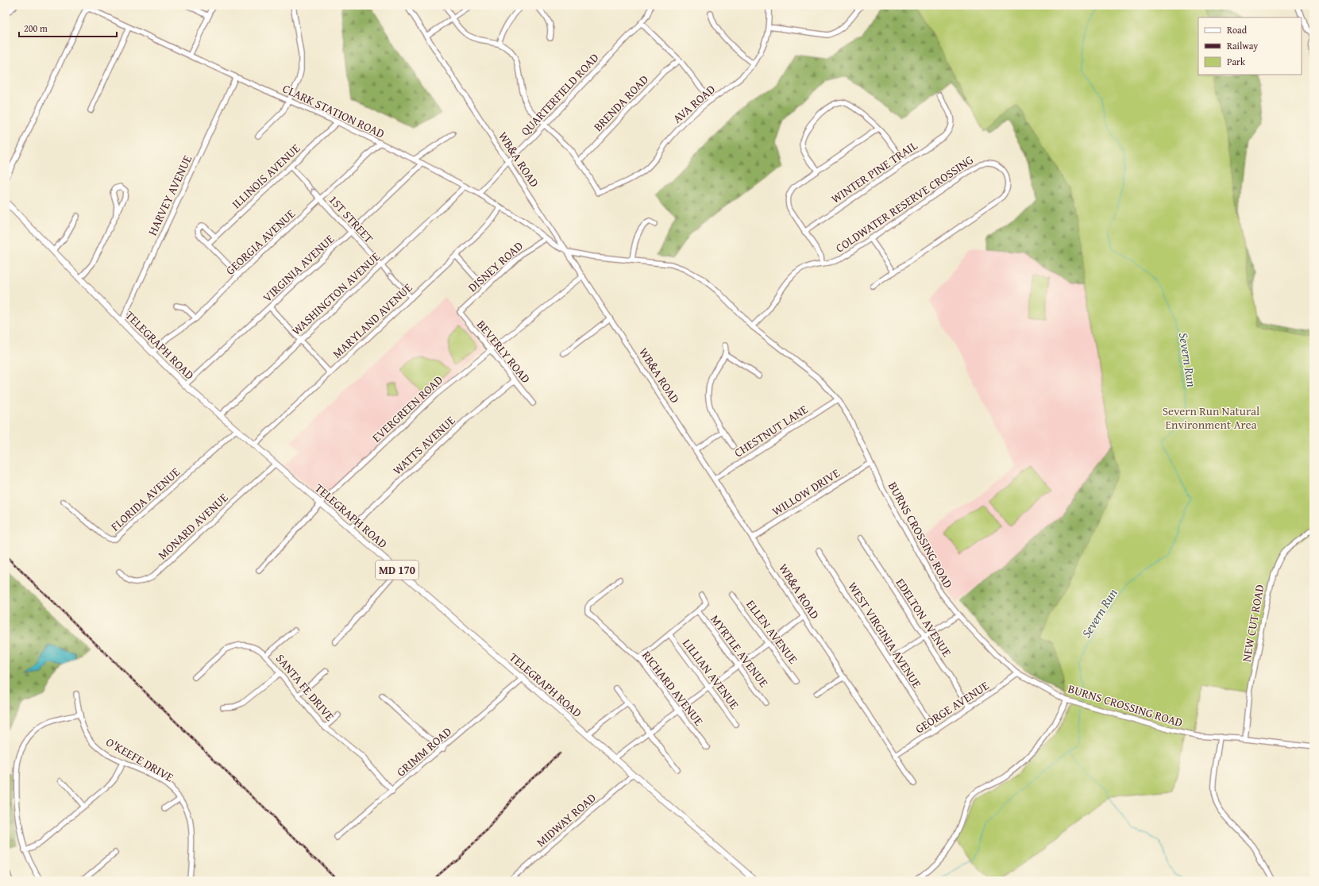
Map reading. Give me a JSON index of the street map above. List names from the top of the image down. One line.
{"streets":{"main road":["TELEGRAPH ROAD","MD 170"],"street":["QUARTERFIELD ROAD","BRENDA ROAD","AVA ROAD","CLARK STATION ROAD","WB&A ROAD","WINTER PINE TRAIL","ILLINOIS AVENUE","HARVEY AVENUE","COLDWATER RESERVE CROSSING","1ST STREET","GEORGIA AVENUE","DISNEY ROAD","VIRGINIA AVENUE","WASHINGTON AVENUE","MARYLAND AVENUE","BEVERLY ROAD","EVERGREEN ROAD","CHESTNUT LANE","WATTS AVENUE","WILLOW DRIVE","FLORIDA AVENUE","MONARD AVENUE","BURNS CROSSING ROAD","EDELTON AVENUE","NEW CUT ROAD","ELLEN AVENUE","WEST VIRGINIA AVENUE","MYRTLE AVENUE","LILLIAN AVENUE","SANTA FE DRIVE","RICHARD AVENUE","GEORGE AVENUE","GRIMM ROAD","O'KEEFE DRIVE","MIDWAY ROAD"]},"crossings":[["QUARTERFIELD ROAD","CLARK STATION ROAD"],["QUARTERFIELD ROAD","WB&A ROAD"],["BRENDA ROAD","AVA ROAD"],["CLARK STATION ROAD","WB&A ROAD"],["CLARK STATION ROAD","ILLINOIS AVENUE"],["CLARK STATION ROAD","HARVEY AVENUE"],["CLARK STATION ROAD","GEORGIA AVENUE"],["CLARK STATION ROAD","DISNEY ROAD"],["CLARK STATION ROAD","VIRGINIA AVENUE"],["CLARK STATION ROAD","WASHINGTON AVENUE"],["CLARK STATION ROAD","MARYLAND AVENUE"],["CLARK STATION ROAD","BURNS CROSSING ROAD"],["WB&A ROAD","EVERGREEN ROAD"],["WB&A ROAD","CHESTNUT LANE"],["WB&A ROAD","WILLOW DRIVE"],["WB&A ROAD","BURNS CROSSING ROAD"],["WB&A ROAD","GEORGE AVENUE"],["ILLINOIS AVENUE","1ST STREET"],["HARVEY AVENUE","TELEGRAPH ROAD"],["COLDWATER RESERVE CROSSING","BURNS CROSSING ROAD"],["1ST STREET","GEORGIA AVENUE"],["1ST STREET","VIRGINIA AVENUE"],["1ST STREET","WASHINGTON AVENUE"],["1ST STREET","MARYLAND AVENUE"],["GEORGIA AVENUE","TELEGRAPH ROAD"],["DISNEY ROAD","BEVERLY ROAD"],["VIRGINIA AVENUE","TELEGRAPH ROAD"],["WASHINGTON AVENUE","TELEGRAPH ROAD"],["MARYLAND AVENUE","TELEGRAPH ROAD"],["TELEGRAPH ROAD","EVERGREEN ROAD"],["TELEGRAPH ROAD","WATTS AVENUE"],["TELEGRAPH ROAD","FLORIDA AVENUE"],["TELEGRAPH ROAD","MONARD AVENUE"],["TELEGRAPH ROAD","GRIMM ROAD"],["TELEGRAPH ROAD","MIDWAY ROAD"],["BEVERLY ROAD","EVERGREEN ROAD"],["BEVERLY ROAD","WATTS AVENUE"],["CHESTNUT LANE","BURNS CROSSING ROAD"],["WILLOW DRIVE","BURNS CROSSING ROAD"],["BURNS CROSSING ROAD","NEW CUT ROAD"],["BURNS CROSSING ROAD","GEORGE AVENUE"],["EDELTON AVENUE","GEORGE AVENUE"],["WEST VIRGINIA AVENUE","GEORGE AVENUE"],["SANTA FE DRIVE","GRIMM ROAD"]],"one_way":["1ST STREET"],"water":["Severn Run"],"parks":["Severn Run Natural Environment Area"],"legend":["Road","Railway","Park"],"scale_bar":"200 m"}
